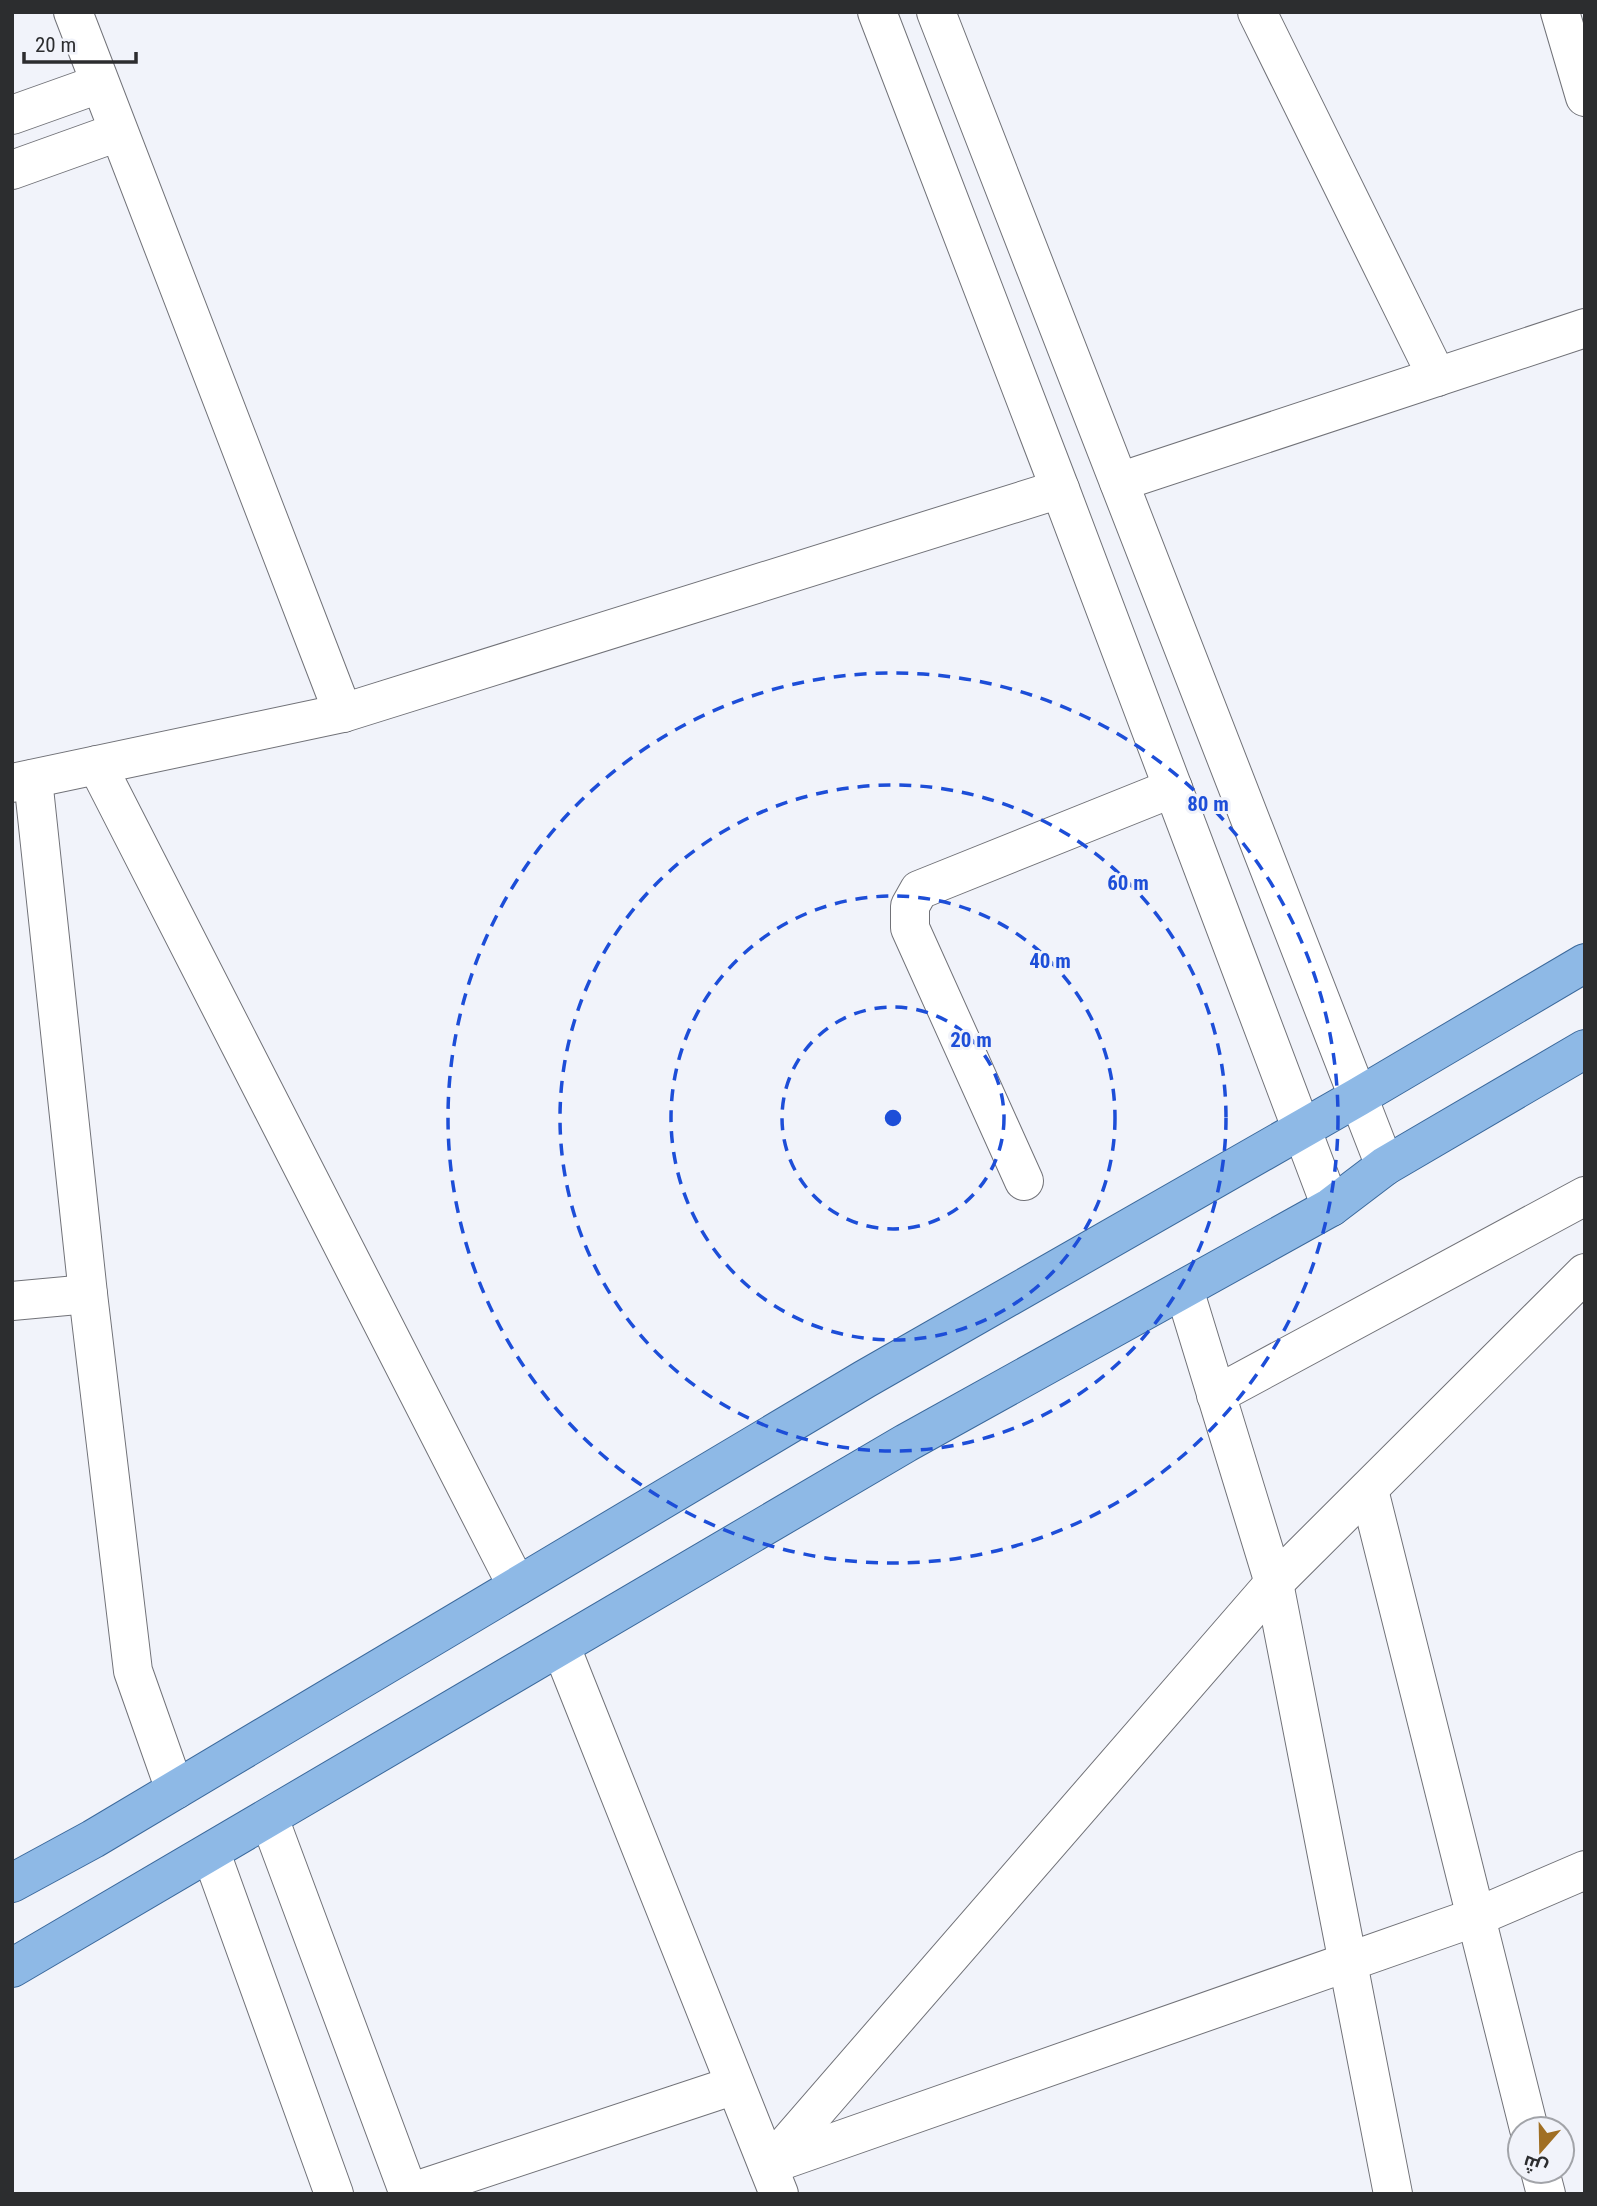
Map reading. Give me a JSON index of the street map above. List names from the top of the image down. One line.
{"scale_bar":"20 m","north":"bottom","rings":["80 m","60 m","40 m","20 m"]}
